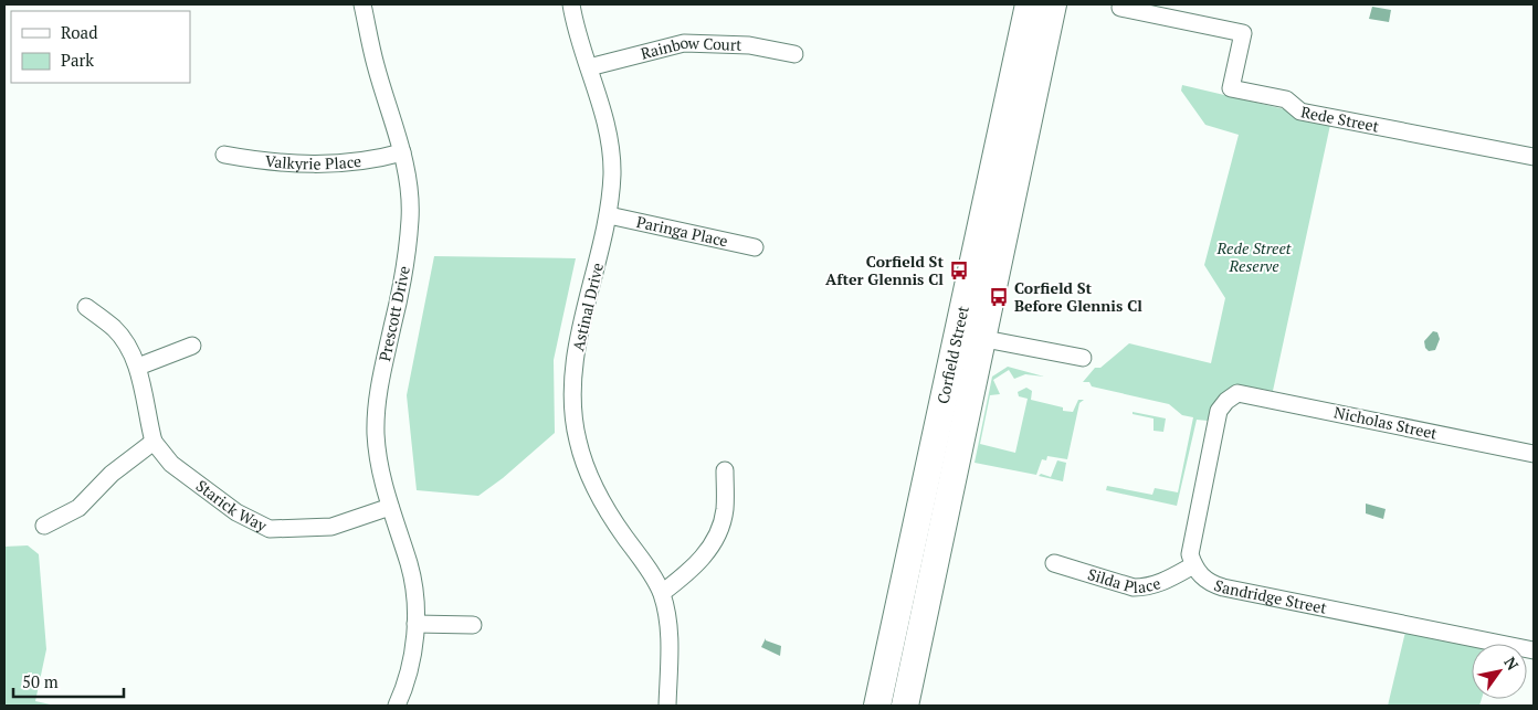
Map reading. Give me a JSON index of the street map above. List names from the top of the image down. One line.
{"streets":{"main road":["Corfield Street"],"street":["Rainbow Court","Rede Street","Valkyrie Place","Paringa Place","Astinal Drive","Prescott Drive","Nicholas Street","Starick Way","Silda Place","Sandridge Street"]},"crossings":[["Rainbow Court","Astinal Drive"],["Valkyrie Place","Prescott Drive"],["Paringa Place","Astinal Drive"],["Prescott Drive","Starick Way"],["Nicholas Street","Silda Place"],["Nicholas Street","Sandridge Street"],["Silda Place","Sandridge Street"]],"parks":["Rede Street Reserve"],"places":{"bus stop":["Corfield St After Glennis Cl","Corfield St Before Glennis Cl"]},"legend":["Road","Park"],"scale_bar":"50 m","north":"top right"}
